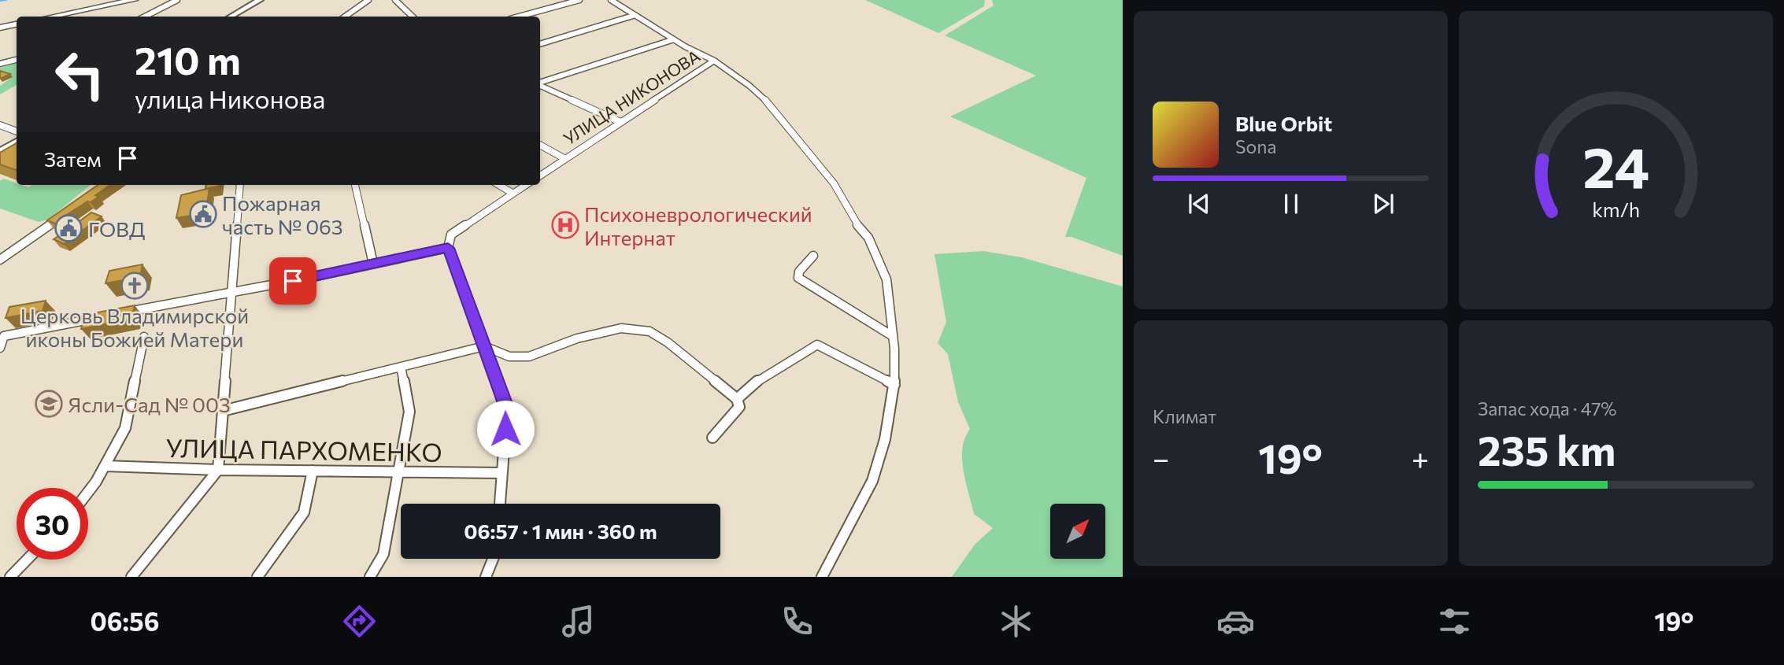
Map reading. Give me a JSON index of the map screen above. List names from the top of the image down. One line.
{"streets":{"street":["УЛИЦА НИКОНОВА","УЛИЦА ПАРХОМЕНКО"]},"places":{"public building":["Пожарная часть № 063","ГОВД"],"hospital":["Психоневрологический Интернат"],"church":["Церковь Владимирской иконы Божией Матери"],"school or university":["Ясли-Сад № 003"]},"north":"top right","page":{"turn":["210 m","улица Никонова"],"song":["Blue Orbit","Sona"],"then":"Затем","tile":["Климат",["Запас хода · 47%","235 km"]],"heat":["−","19°","+"],"limit":"30","trip":"06:57 · 1 мин · 360 m","tabs":["06:56","19°"],"gauge":["24","km/h"]}}
